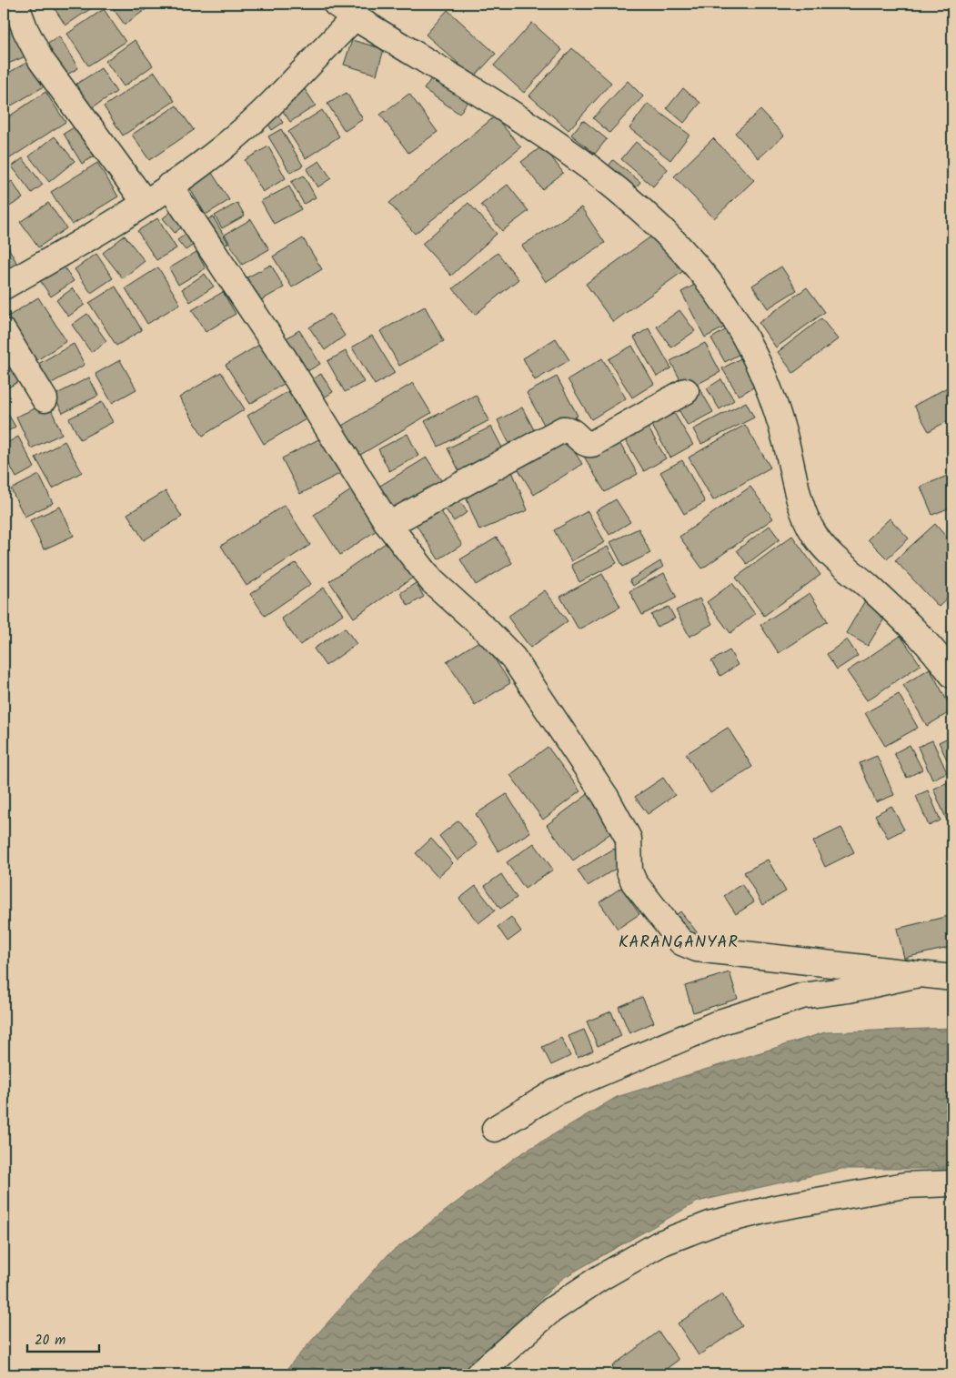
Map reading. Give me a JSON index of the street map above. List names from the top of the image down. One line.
{"districts":["KARANGANYAR"],"scale_bar":"20 m"}
